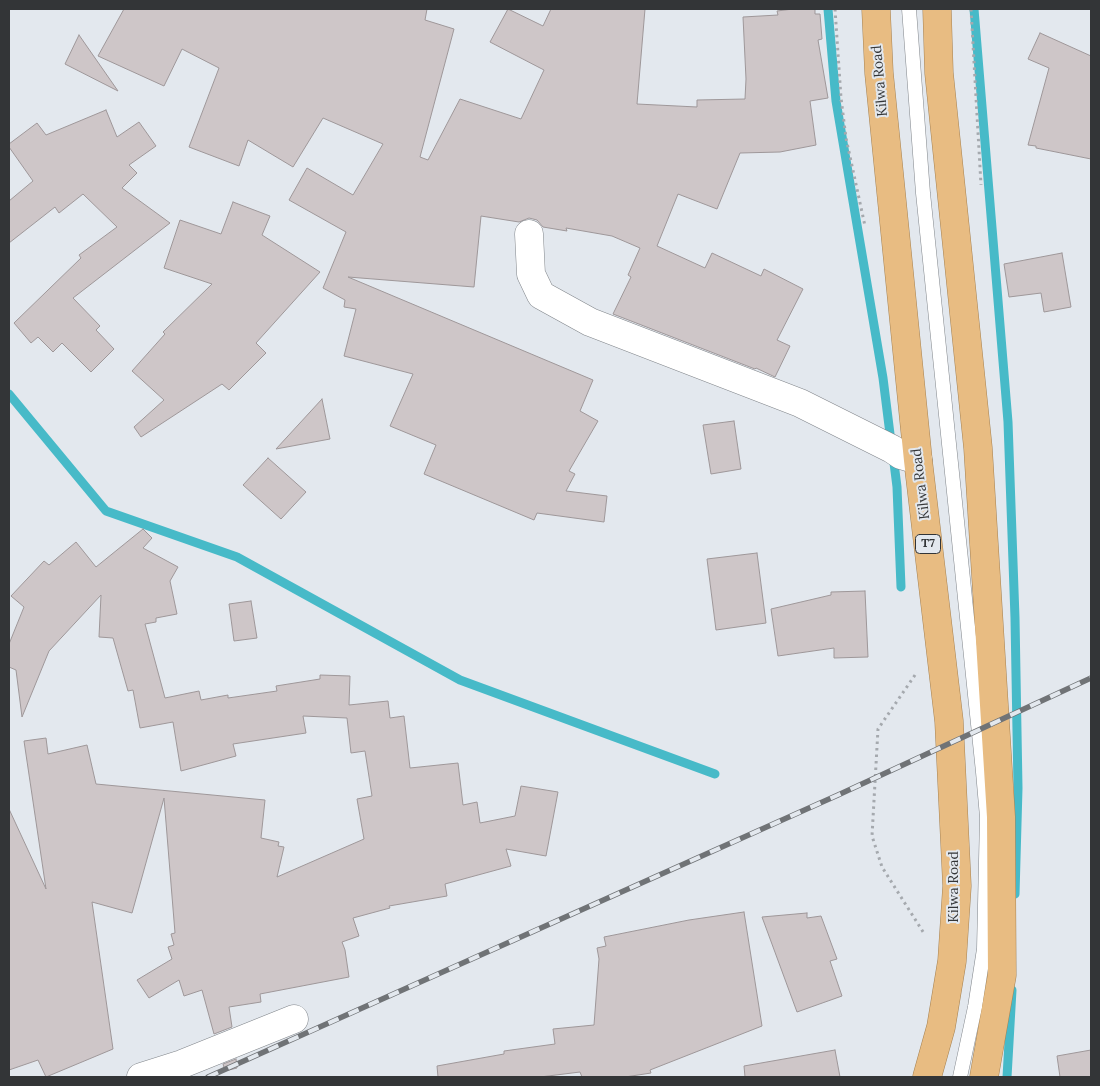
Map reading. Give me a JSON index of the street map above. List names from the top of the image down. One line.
{"streets":{"highway":["Kilwa Road","T7"]}}
